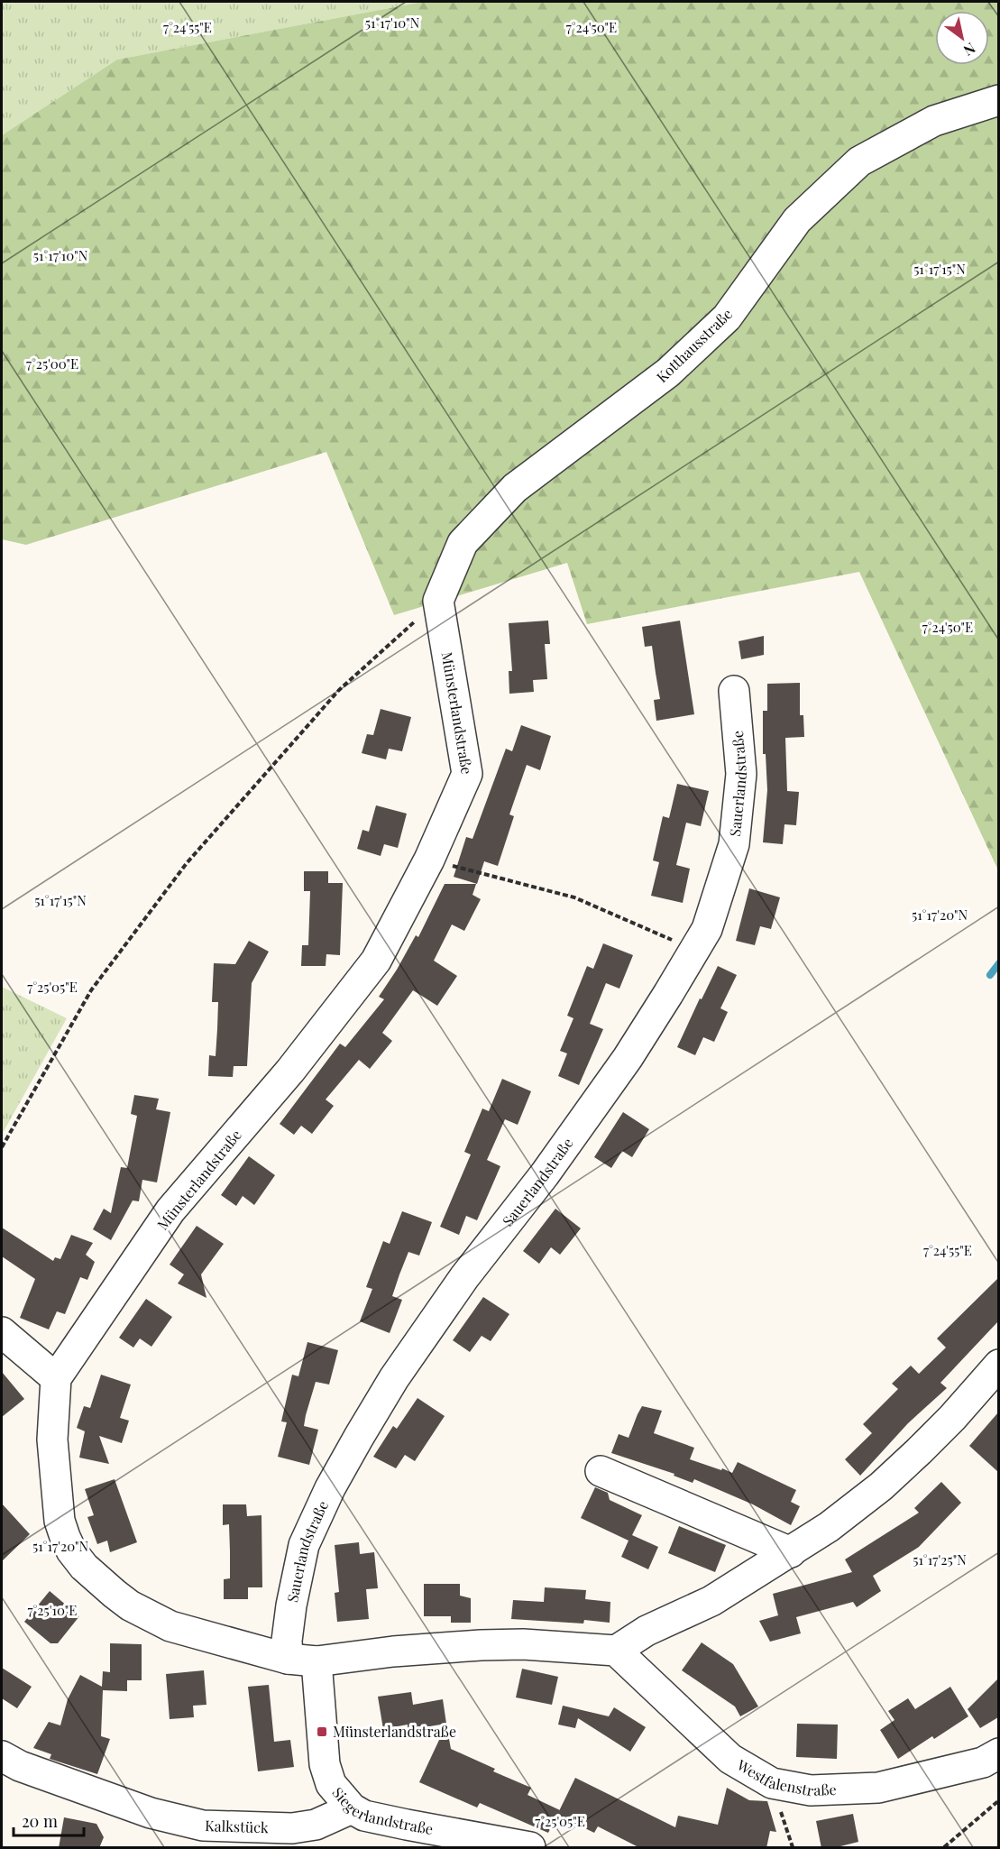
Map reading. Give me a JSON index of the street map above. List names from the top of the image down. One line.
{"streets":{"street":["Kotthausstraße","Münsterlandstraße","Sauerlandstraße","Westfalenstraße","Siegerlandstraße","Kalkstück"]},"crossings":[["Kotthausstraße","Münsterlandstraße"],["Siegerlandstraße","Kalkstück"]],"places":{"transit":["Münsterlandstraße"]},"scale_bar":"20 m","north":"bottom right","coordinates":["51°17'10\"N","7°24'55\"E","7°24'50\"E","51°17'15\"N","7°25'00\"E","51°17'20\"N","7°25'05\"E","51°17'25\"N","7°25'10\"E"]}
